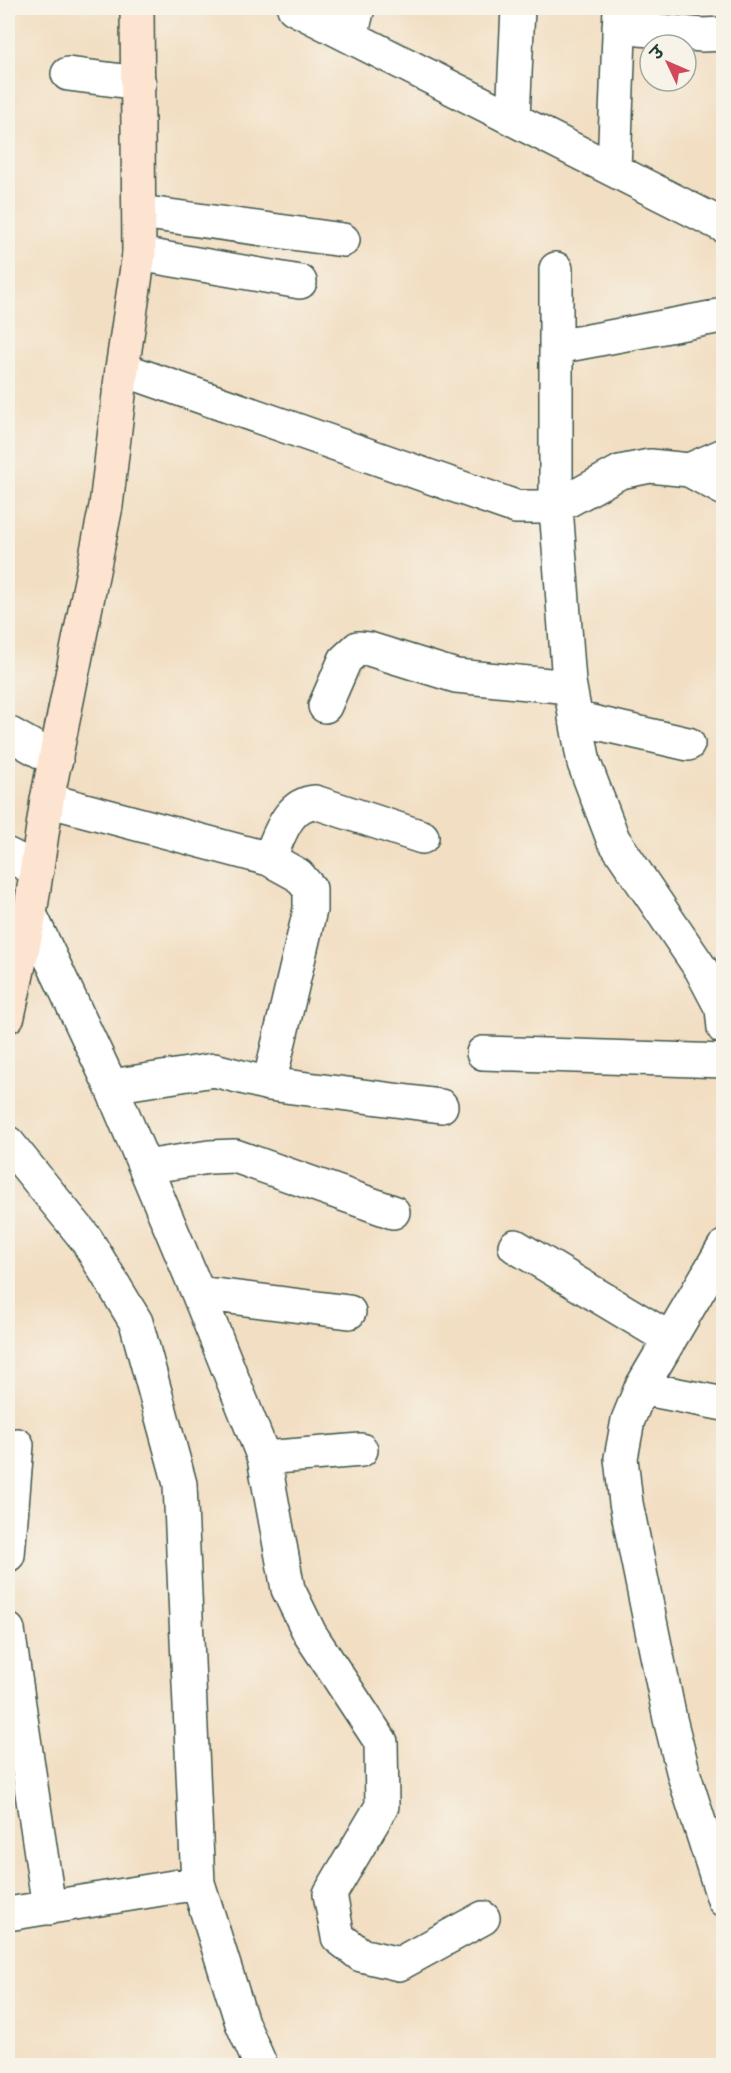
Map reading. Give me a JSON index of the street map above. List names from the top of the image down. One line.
{"north":"top left"}
